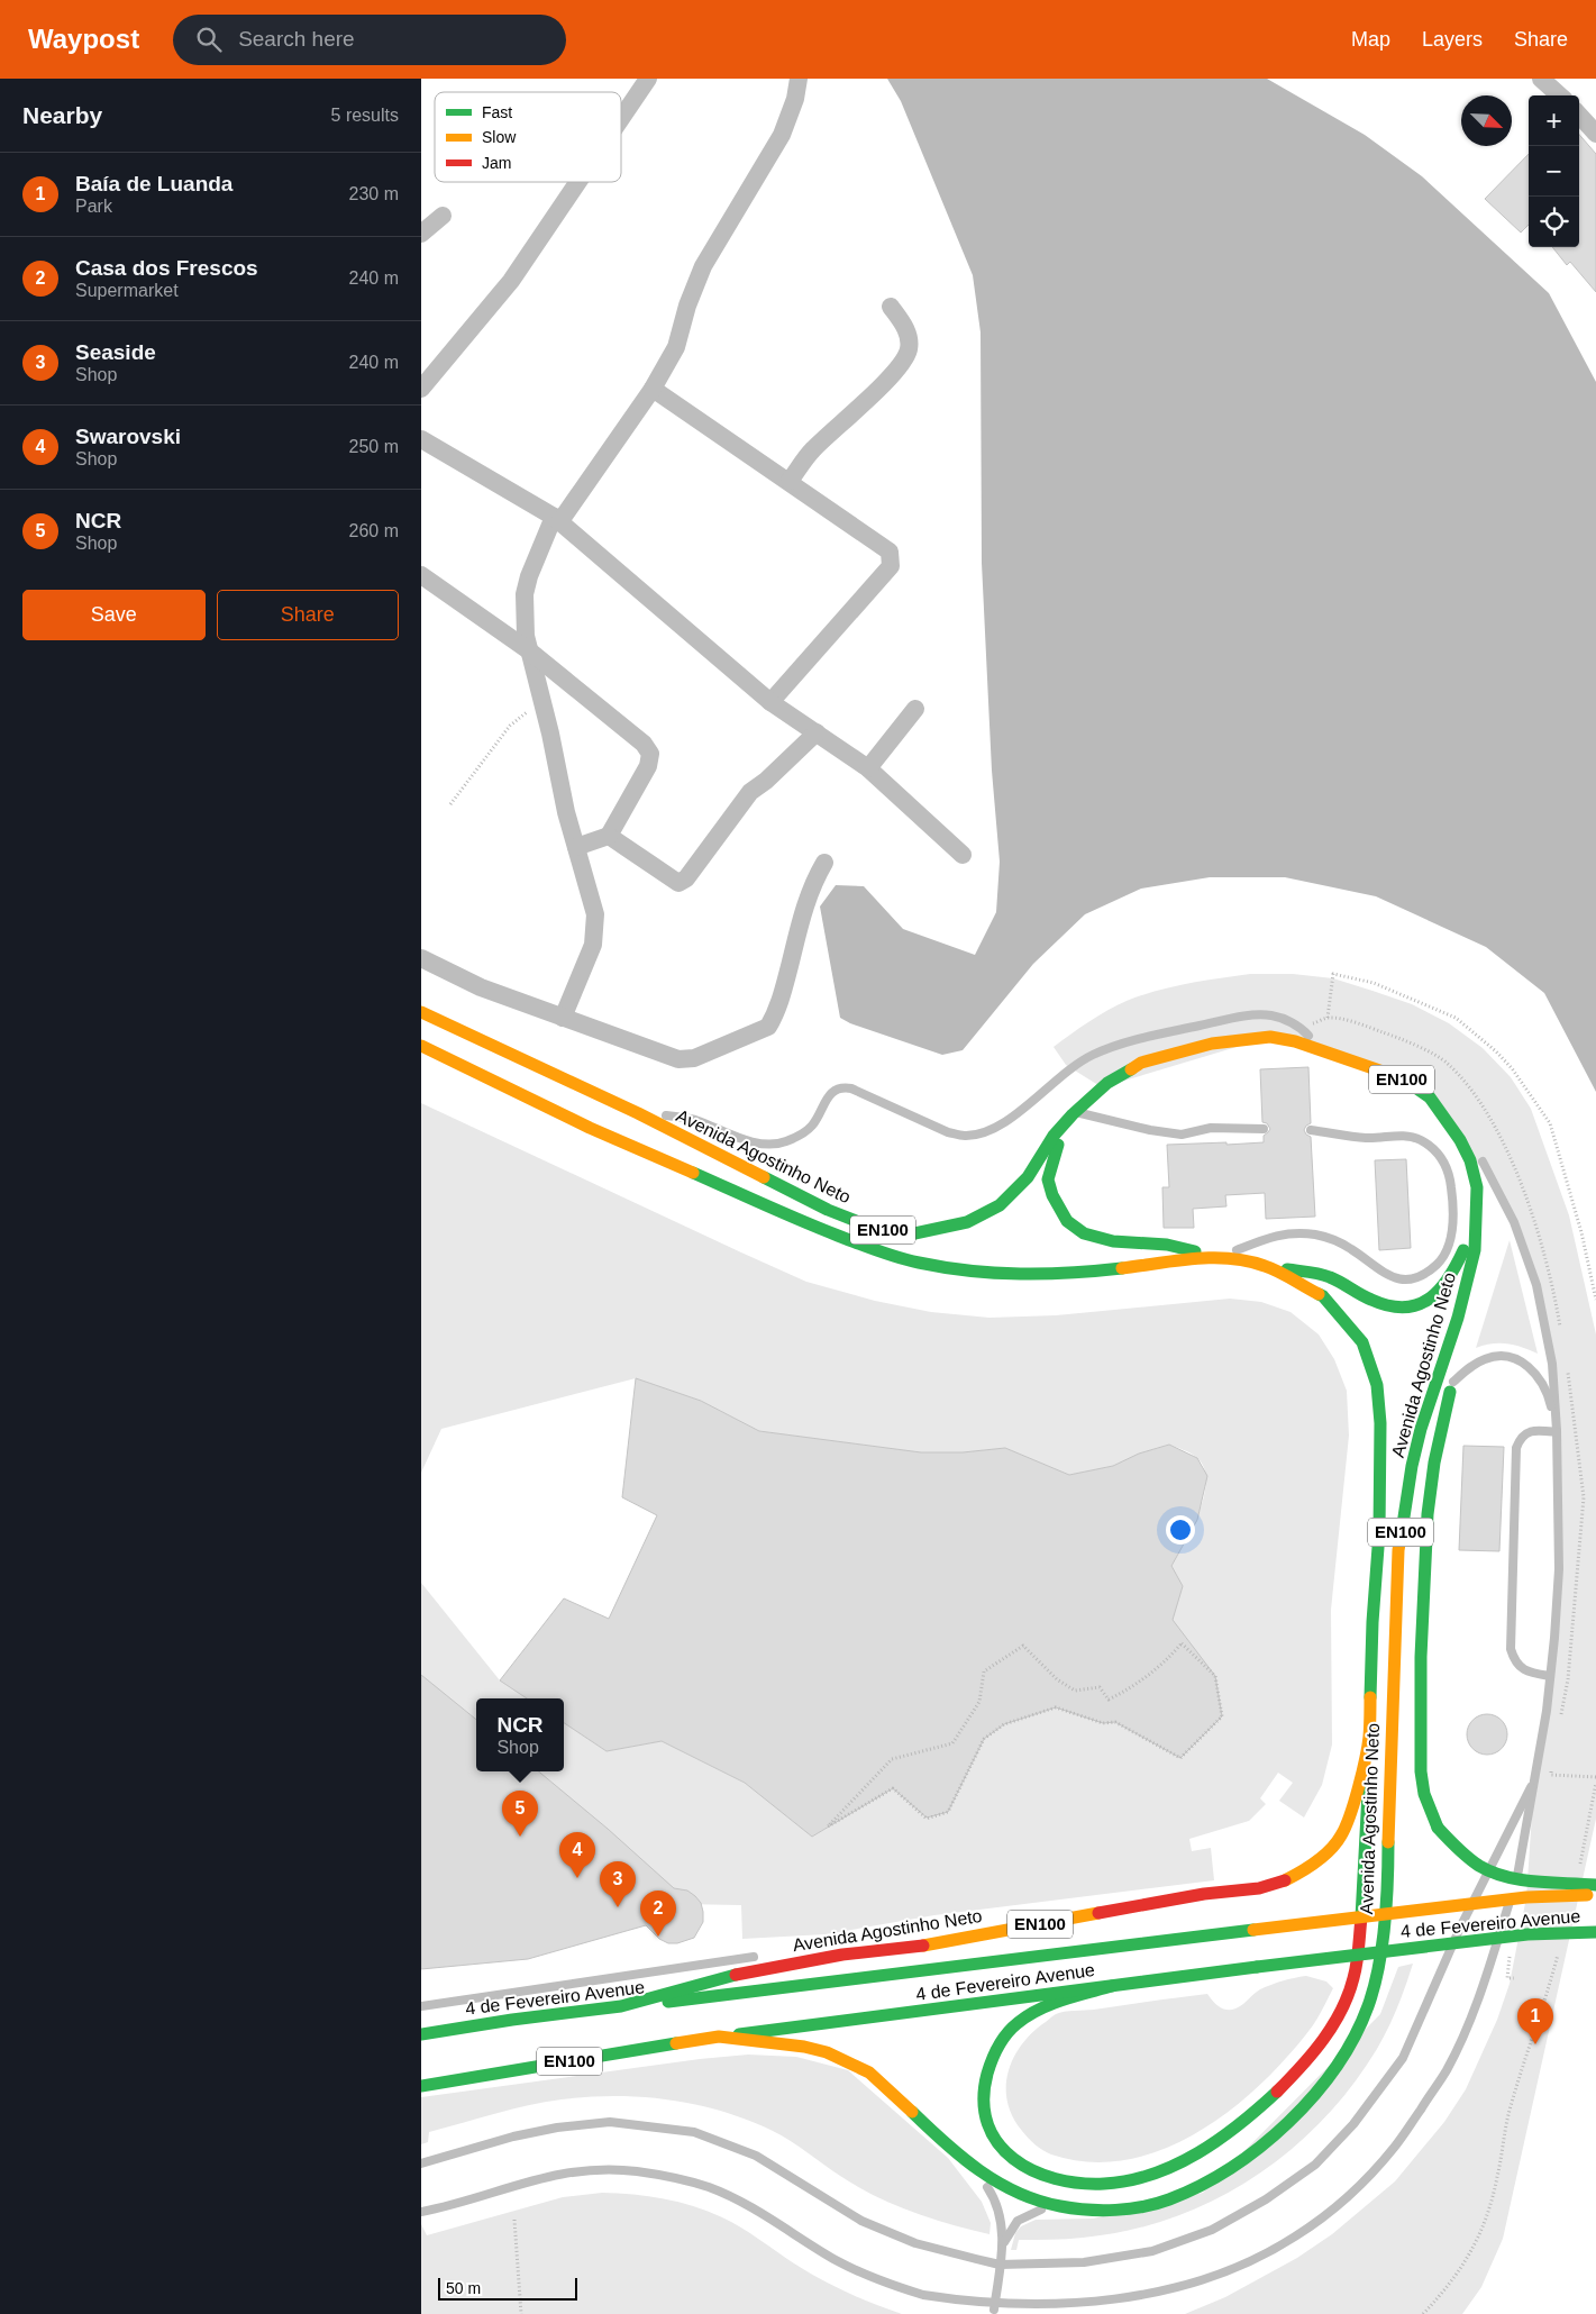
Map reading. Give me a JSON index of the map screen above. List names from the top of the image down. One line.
{"streets":{"main road":["EN100","Avenida Agostinho Neto","4 de Fevereiro Avenue"]},"crossings":[["Avenida Agostinho Neto","4 de Fevereiro Avenue"]],"legend":["Fast","Slow","Jam"],"scale_bar":"50 m","north":"bottom right","page":{"header":"Waypost","search":"Search here","nav":["Map","Layers","Share"],"heading":["Nearby","5 results"],"map_buttons":["+","−"],"list":[{"mark":"1","name":"Baía de Luanda","note":"Park","value":"230 m"},{"mark":"2","name":"Casa dos Frescos","note":"Supermarket","value":"240 m"},{"mark":"3","name":"Seaside","note":"Shop","value":"240 m"},{"mark":"4","name":"Swarovski","note":"Shop","value":"250 m"},{"mark":"5","name":"NCR","note":"Shop","value":"260 m"}],"buttons":["Save","Share"],"popup":["NCR","Shop"],"pins":["5","4","3","2","1"],"scale":"50 m"}}
